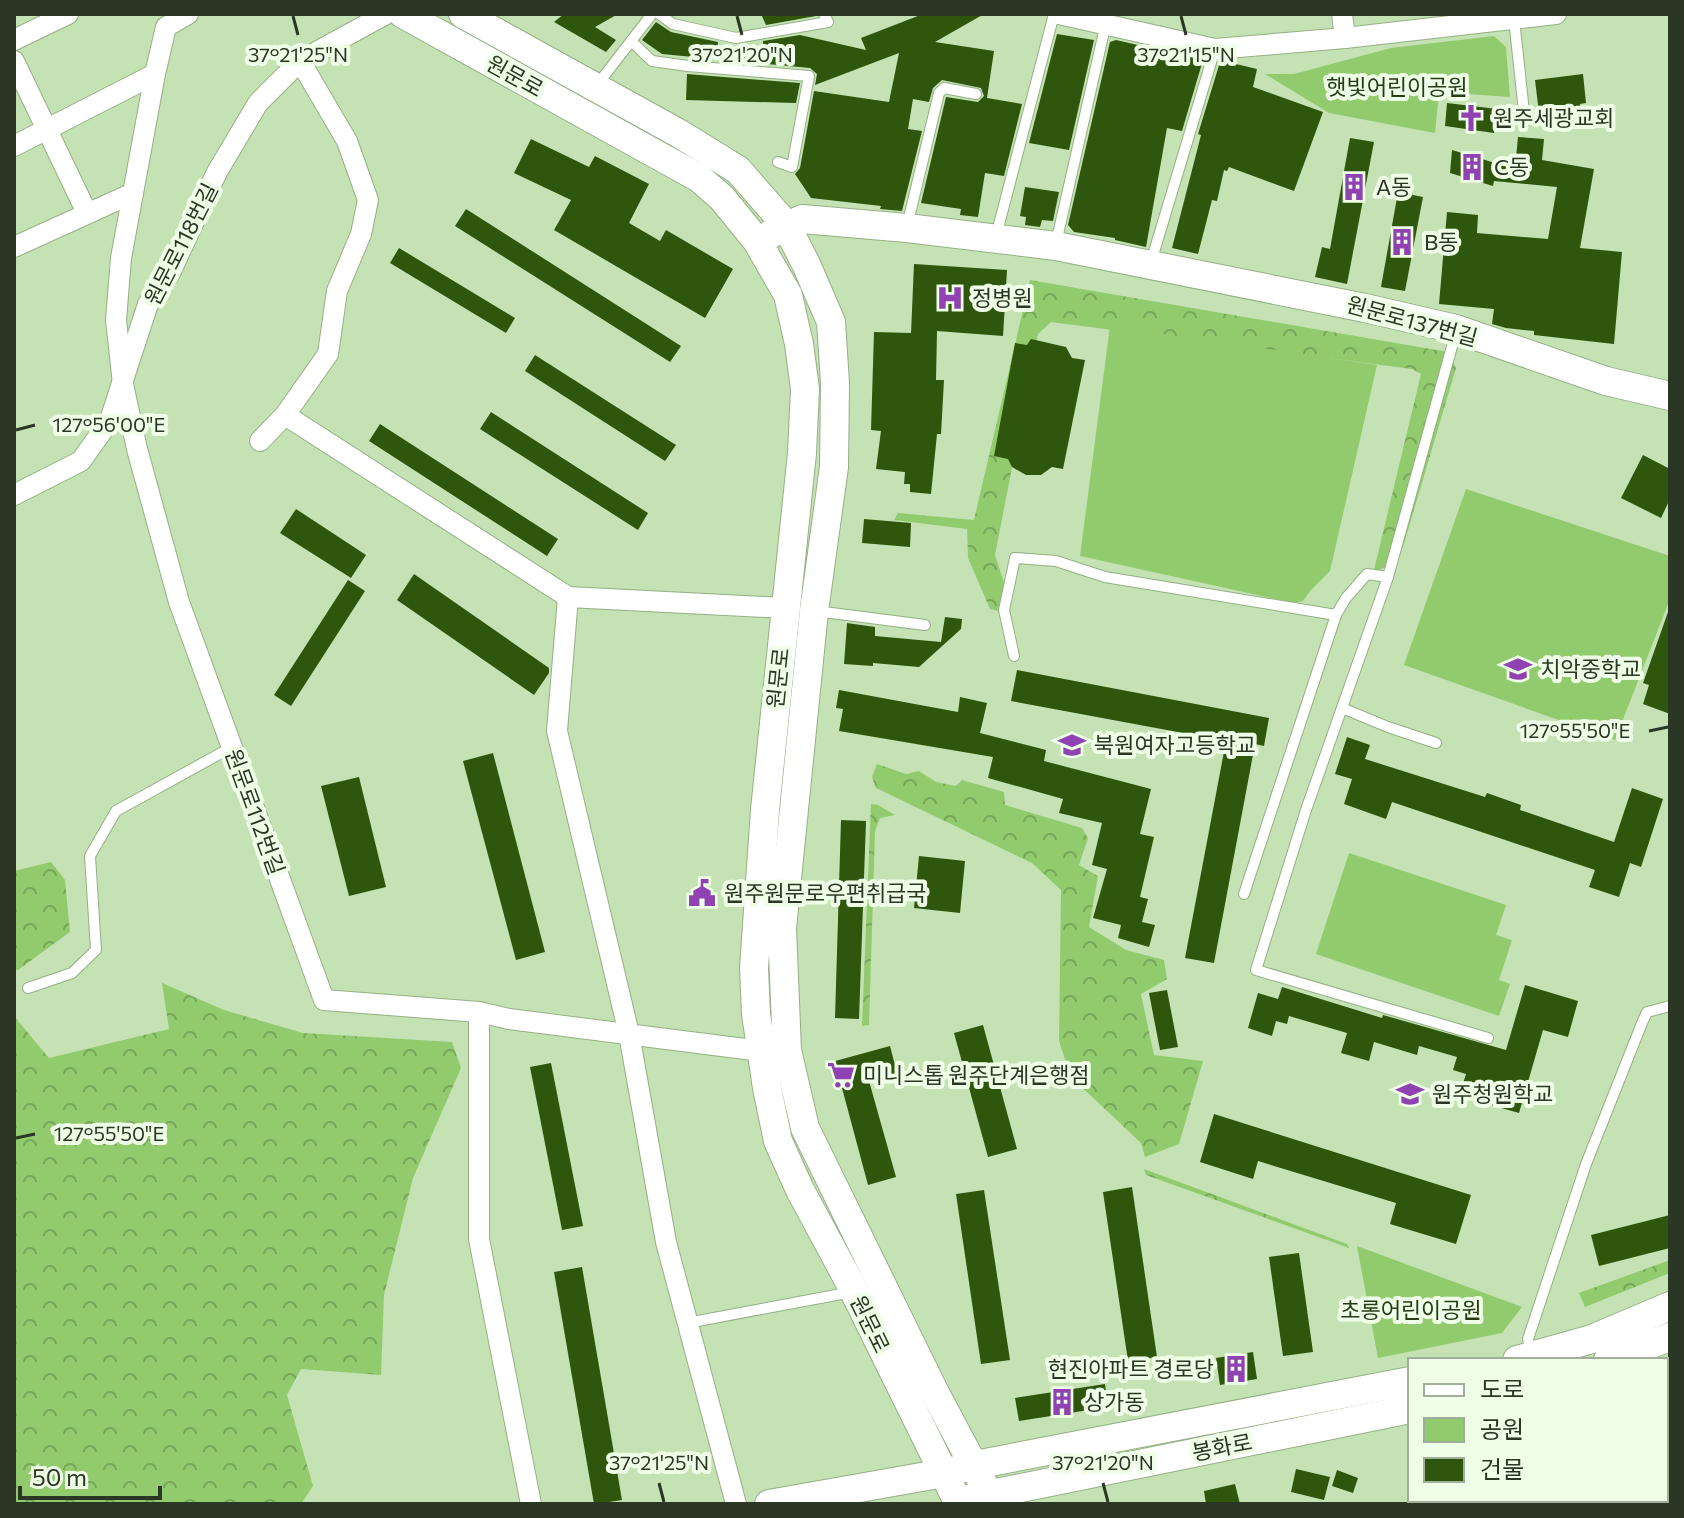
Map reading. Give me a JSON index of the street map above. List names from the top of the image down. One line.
{"streets":{"main road":["원문로","원문로137번길","봉화로"],"street":["원문로118번길","원문로112번길"]},"crossings":[["원문로","원문로137번길"],["원문로","원문로112번길"],["원문로","봉화로"],["원문로118번길","원문로112번길"]],"parks":["햇빛어린이공원","초롱어린이공원"],"places":{"church":["원주세광교회"],"building":["C동","A동","B동","현진아파트 경로당","상가동"],"hospital":["정병원"],"school or university":["치악중학교","북원여자고등학교","원주청원학교"],"public building":["원주원문로우편취급국"],"supermarket":["미니스톱 원주단계은행점"]},"legend":["도로","공원","건물"],"scale_bar":"50 m","coordinates":["37°21'25\"N","37°21'20\"N","37°21'15\"N","127°56'00\"E","127°55'50\"E"]}
